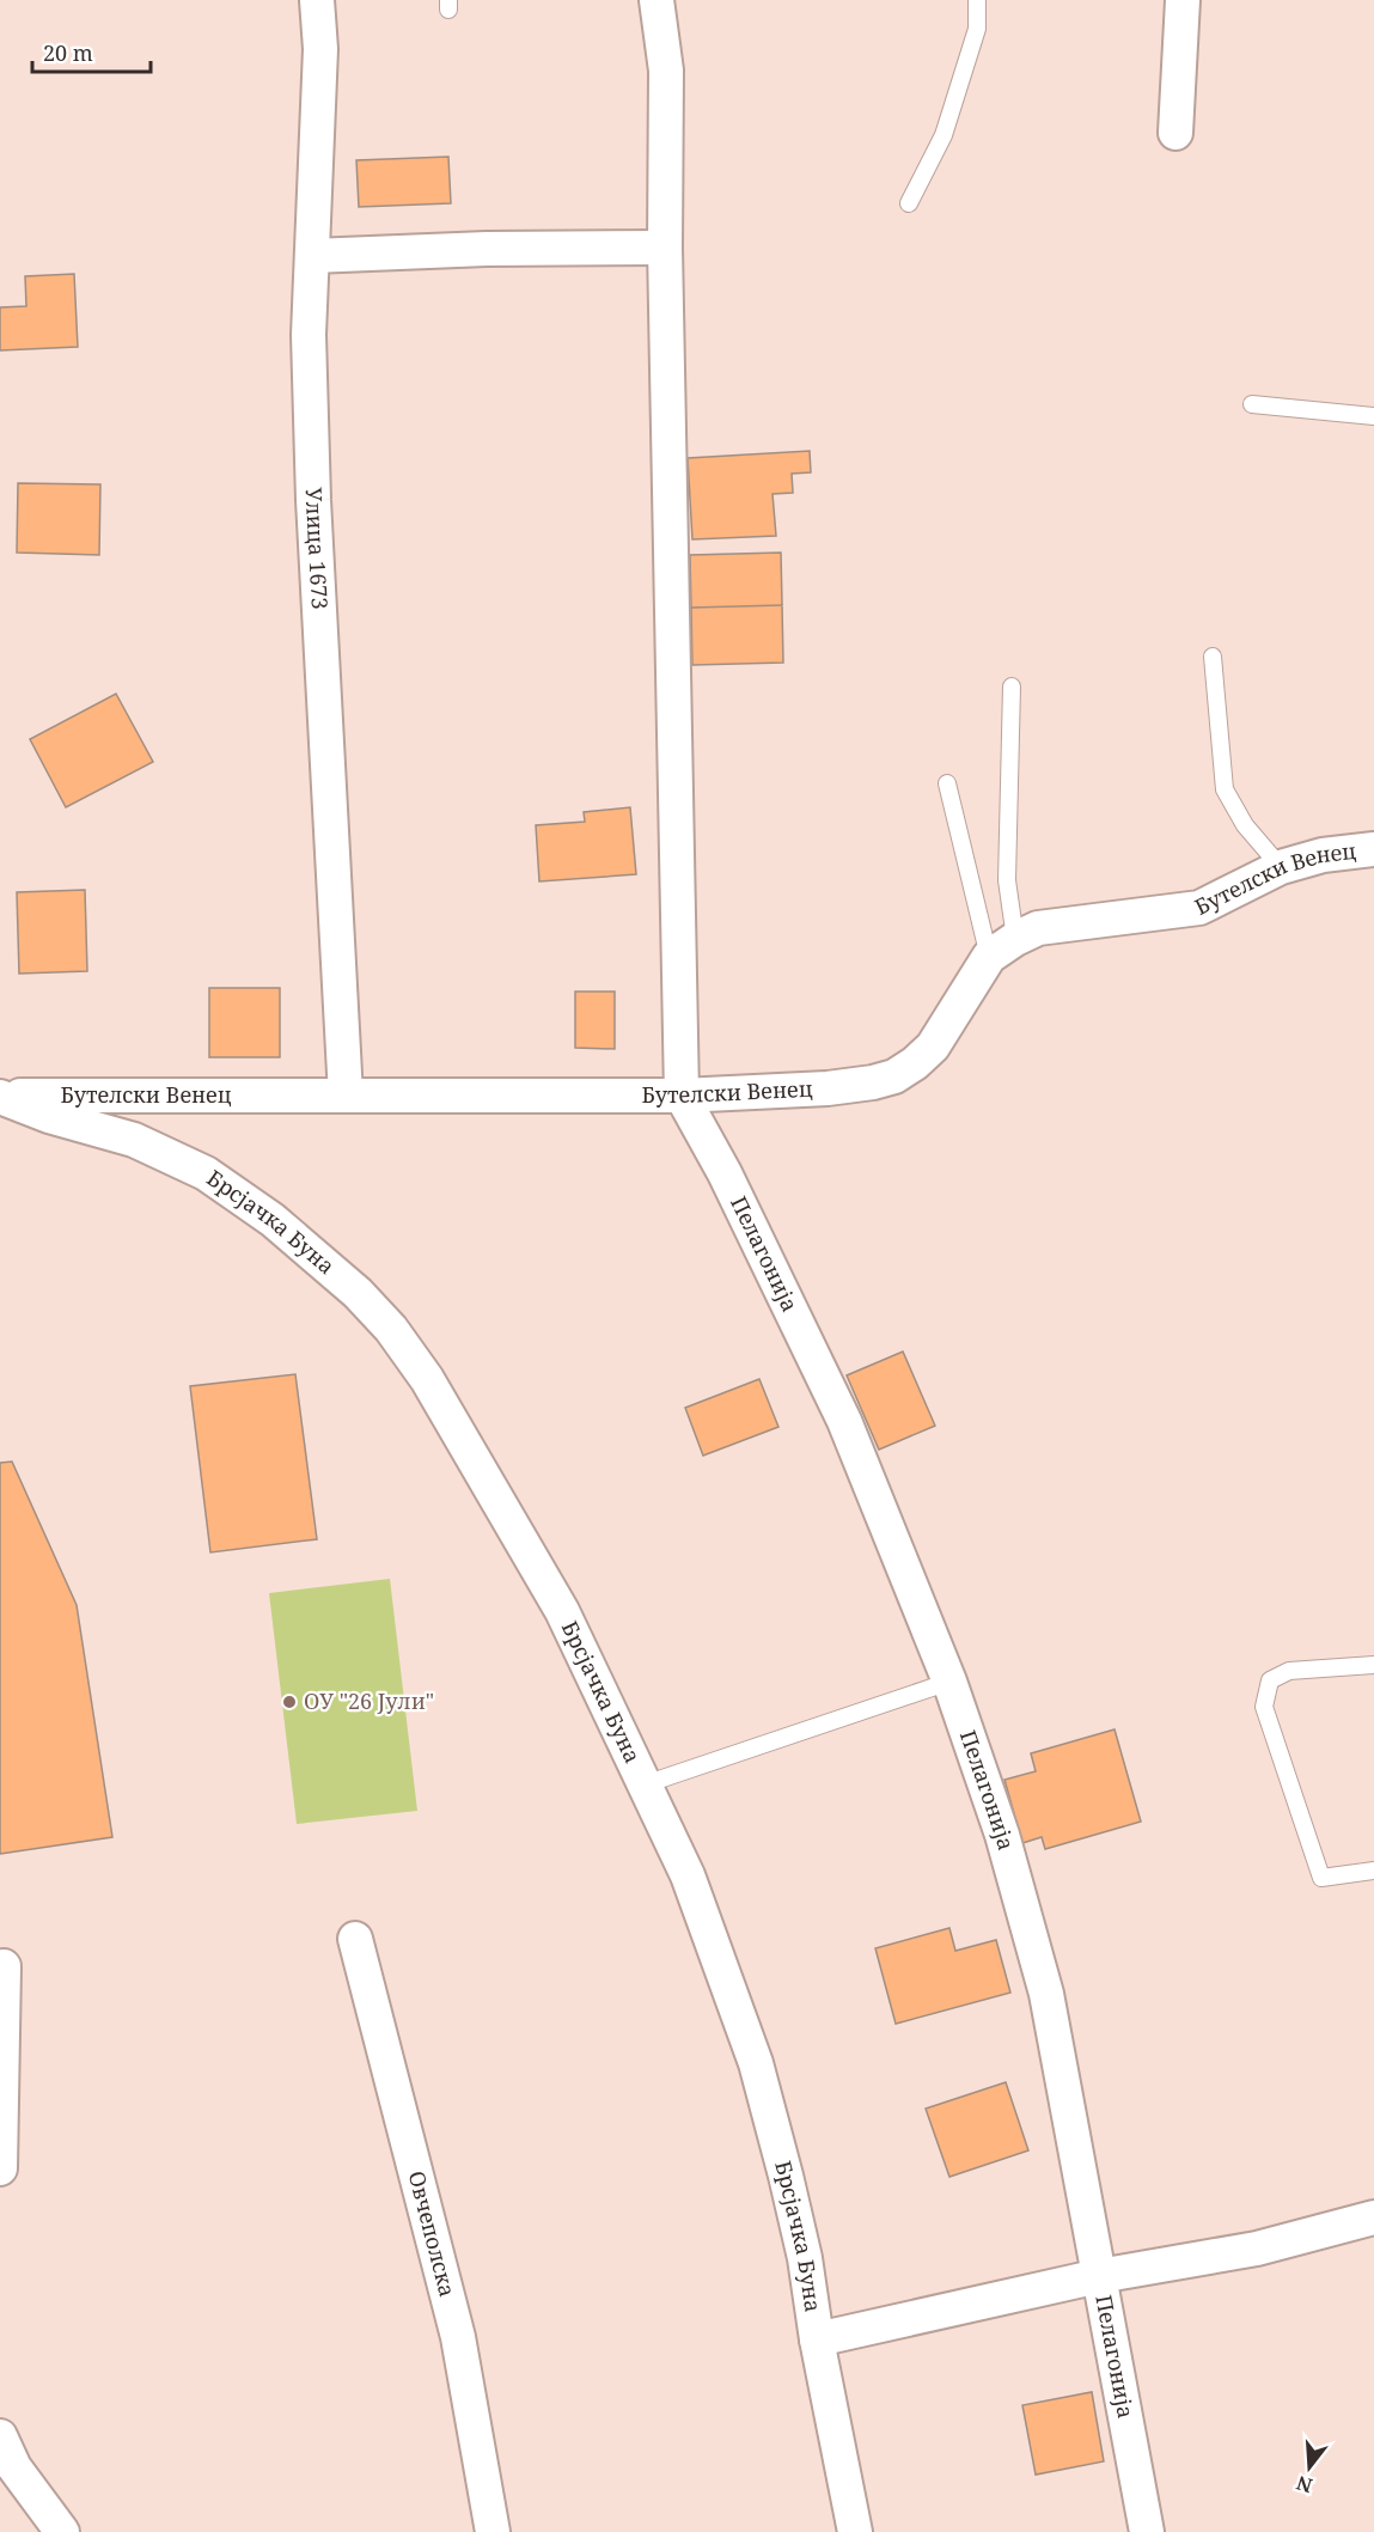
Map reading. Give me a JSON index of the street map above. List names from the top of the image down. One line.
{"streets":{"street":["Улица 1673","Бутелски Венец","Брсјачка Буна","Пелагонија","Овчеполска"]},"crossings":[["Улица 1673","Бутелски Венец"],["Бутелски Венец","Брсјачка Буна"],["Бутелски Венец","Пелагонија"]],"places":["ОУ \"26 Јули\""],"scale_bar":"20 m","north":"bottom"}
